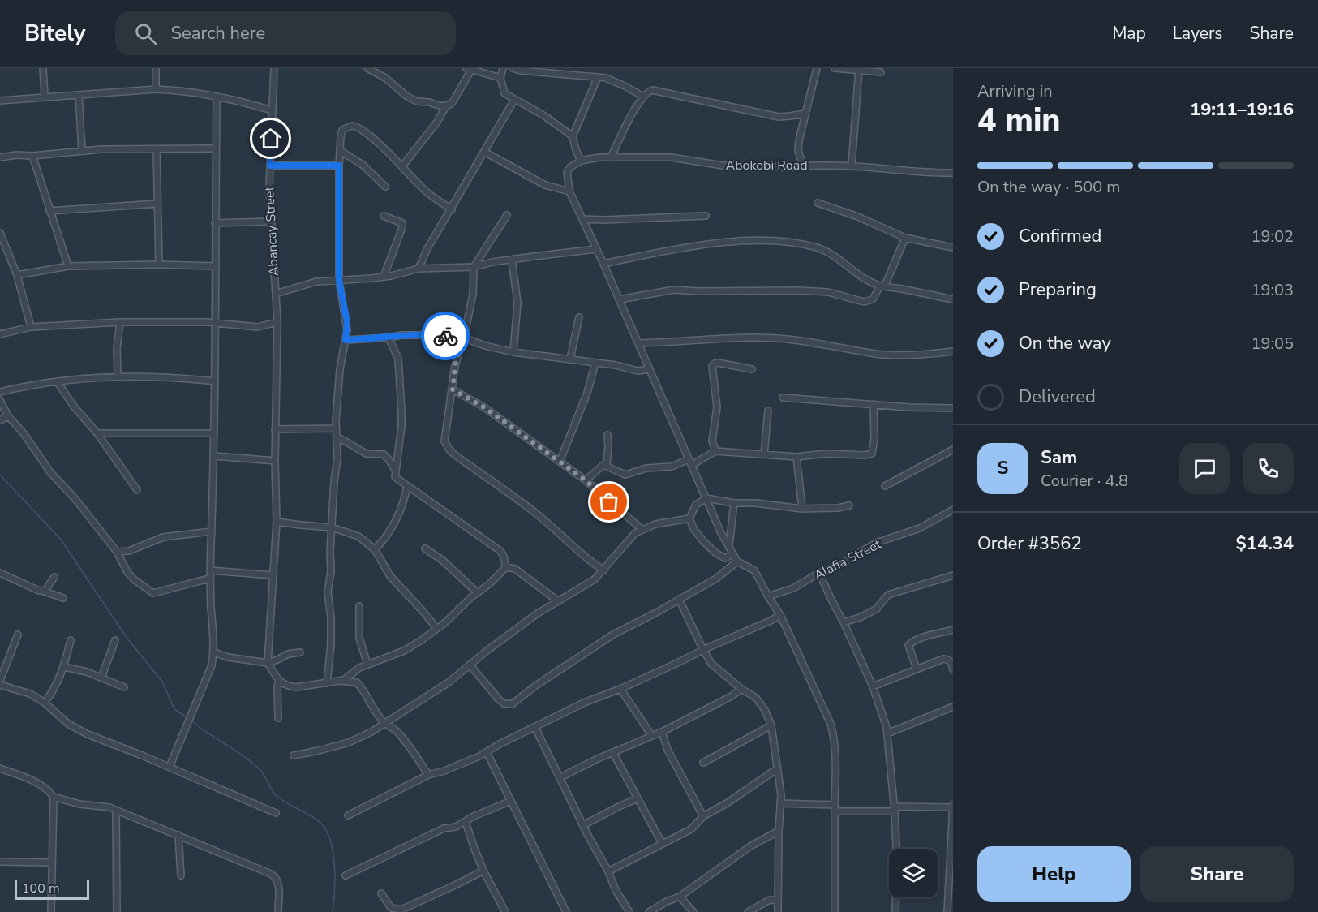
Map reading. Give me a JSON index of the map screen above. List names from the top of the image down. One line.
{"streets":{"street":["Abokobi Road","Abancay Street","Alafia Street"]},"scale_bar":"100 m","page":{"header":"Bitely","search":"Search here","nav":["Map","Layers","Share"],"heading":["4 min","Arriving in","19:11–19:16"],"panel":["Sam","Courier · 4.8","Order #3562","$14.34"],"bar":"On the way · 500 m","list":[["Confirmed","19:02"],["Preparing","19:03"],["On the way","19:05"],"Delivered"],"round":"S","buttons":["Help","Share"],"scale":"100 m"}}
